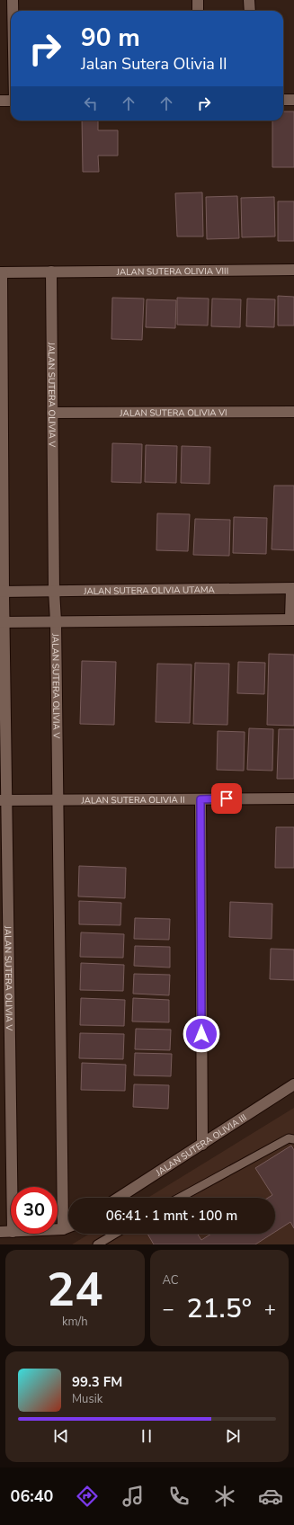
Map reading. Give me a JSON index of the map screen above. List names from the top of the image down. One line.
{"streets":{"street":["JALAN SUTERA OLIVIA VIII","JALAN SUTERA OLIVIA V","JALAN SUTERA OLIVIA VI","JALAN SUTERA OLIVIA UTAMA","JALAN SUTERA OLIVIA II","JALAN SUTERA OLIVIA III"]},"crossings":[["JALAN SUTERA OLIVIA VIII","JALAN SUTERA OLIVIA V"],["JALAN SUTERA OLIVIA V","JALAN SUTERA OLIVIA VI"],["JALAN SUTERA OLIVIA V","JALAN SUTERA OLIVIA UTAMA"],["JALAN SUTERA OLIVIA V","JALAN SUTERA OLIVIA II"]],"page":{"turn":["90 m","Jalan Sutera Olivia II"],"limit":"30","trip":"06:41 · 1 mnt · 100 m","tile":[["24","km/h"],"AC"],"heat":["−","21.5°","+"],"song":["99.3 FM","Musik"],"tabs":"06:40"}}
